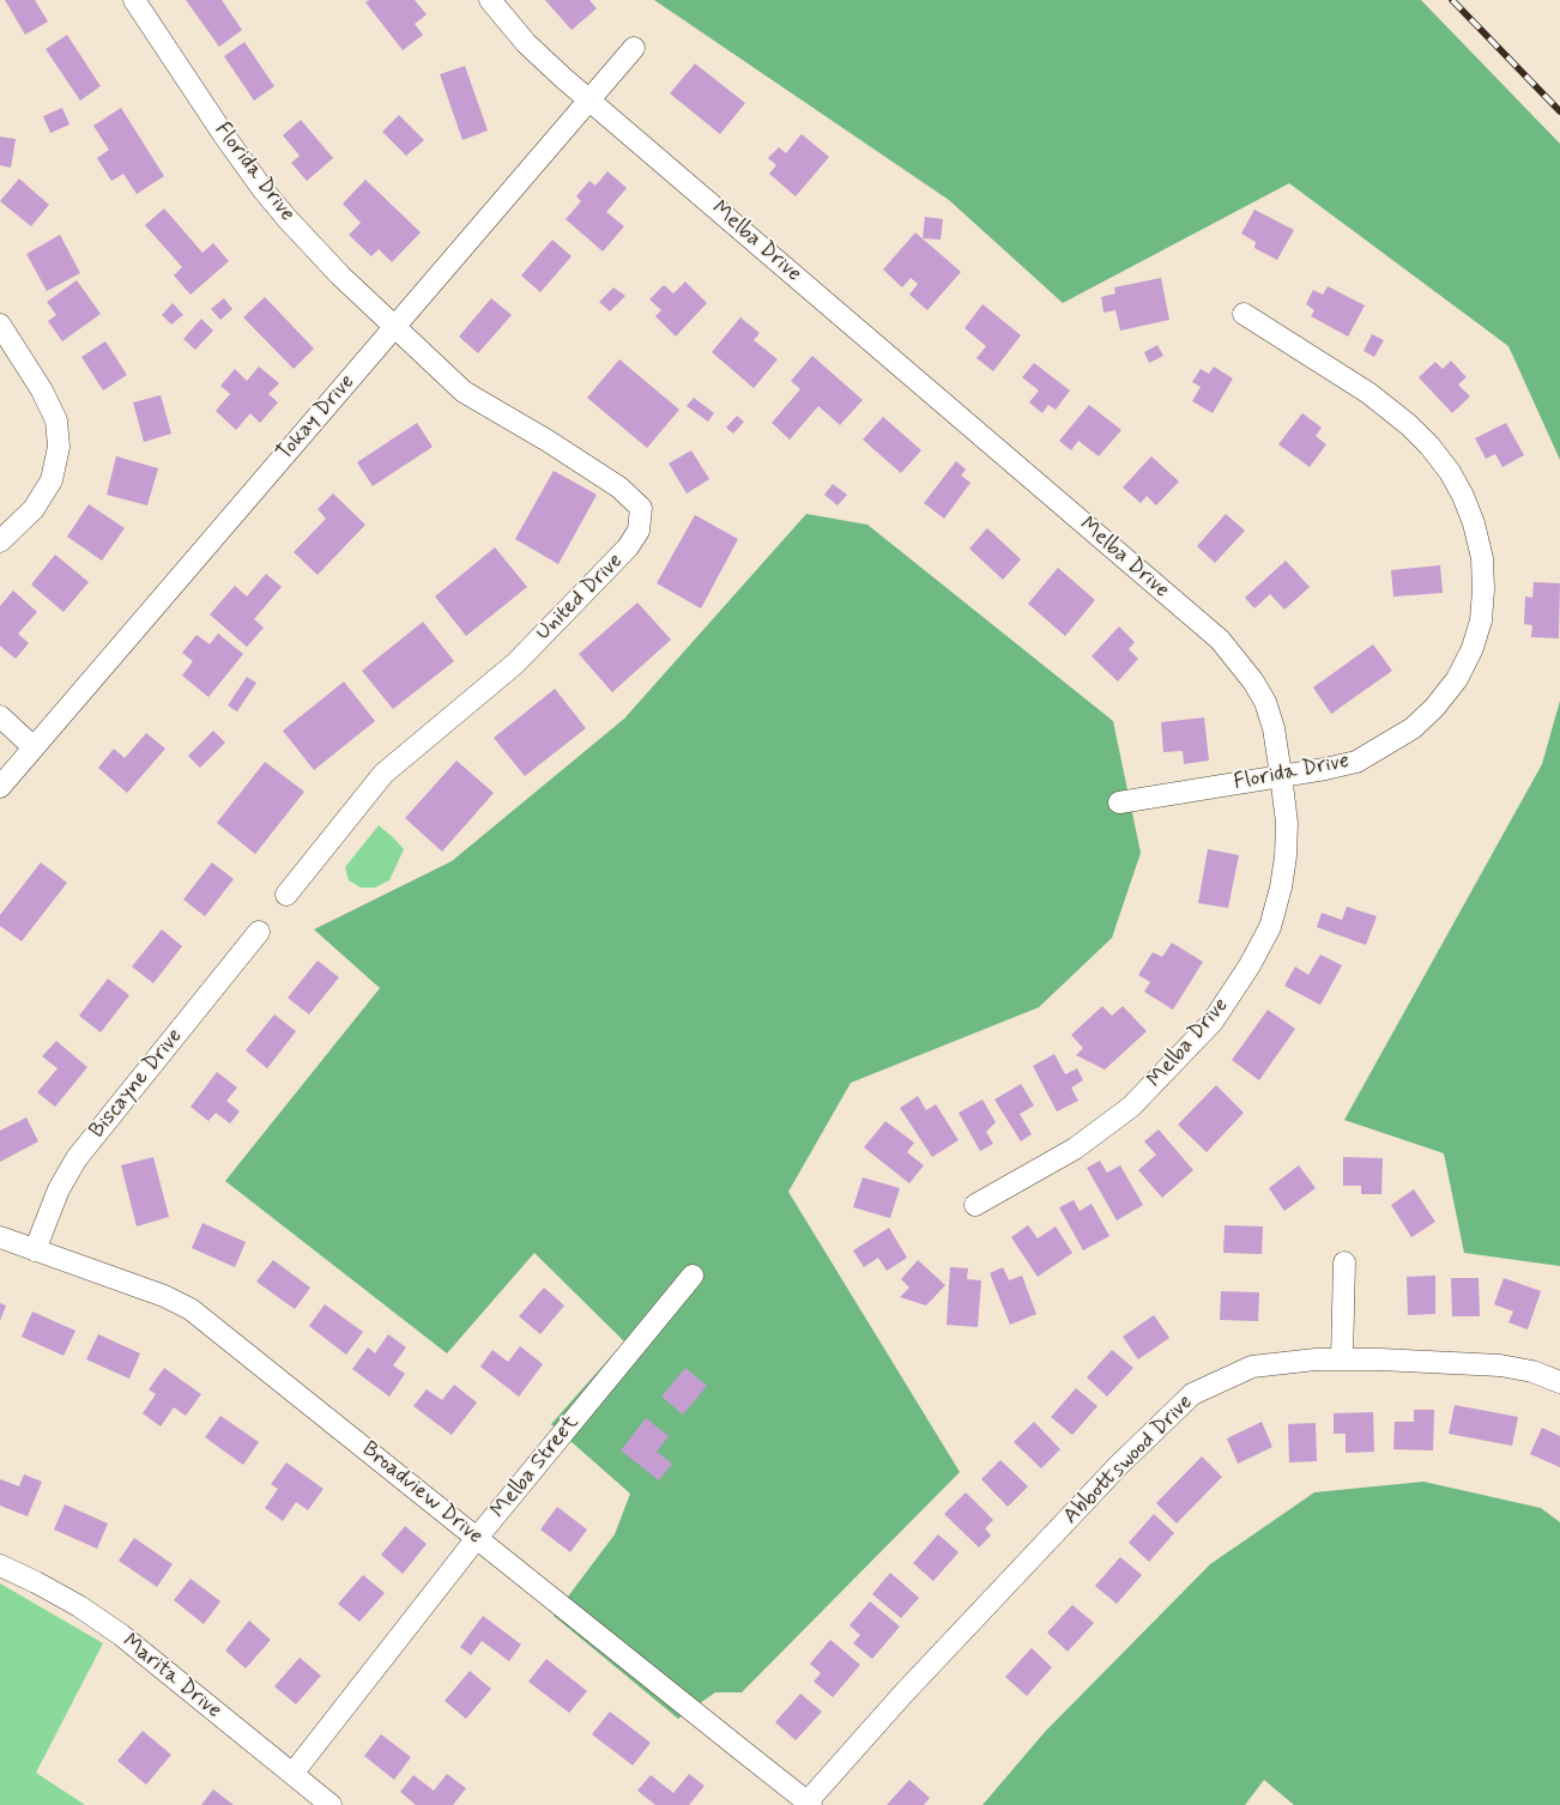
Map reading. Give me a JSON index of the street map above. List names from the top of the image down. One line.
{"streets":{"street":["Florida Drive","Melba Drive","Tokay Drive","United Drive","Biscayne Drive","Abbottswood Drive","Melba Street","Broadview Drive","Marita Drive"]},"crossings":[["Florida Drive","Melba Drive"],["Florida Drive","Tokay Drive"],["Florida Drive","United Drive"],["Melba Drive","Tokay Drive"],["Tokay Drive","United Drive"],["Biscayne Drive","Broadview Drive"],["Abbottswood Drive","Broadview Drive"],["Melba Street","Broadview Drive"],["Melba Street","Marita Drive"]]}
